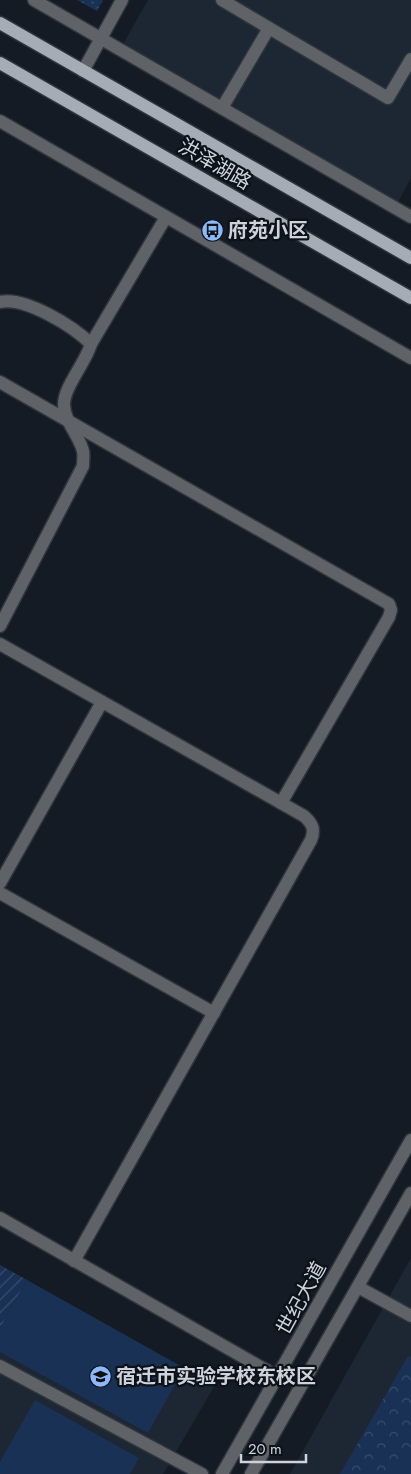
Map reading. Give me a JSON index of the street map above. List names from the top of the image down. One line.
{"streets":{"main road":["洪泽湖路"],"street":["世纪大道"]},"places":{"bus stop":["府苑小区"],"school or university":["宿迁市实验学校东校区"]},"scale_bar":"20 m"}
